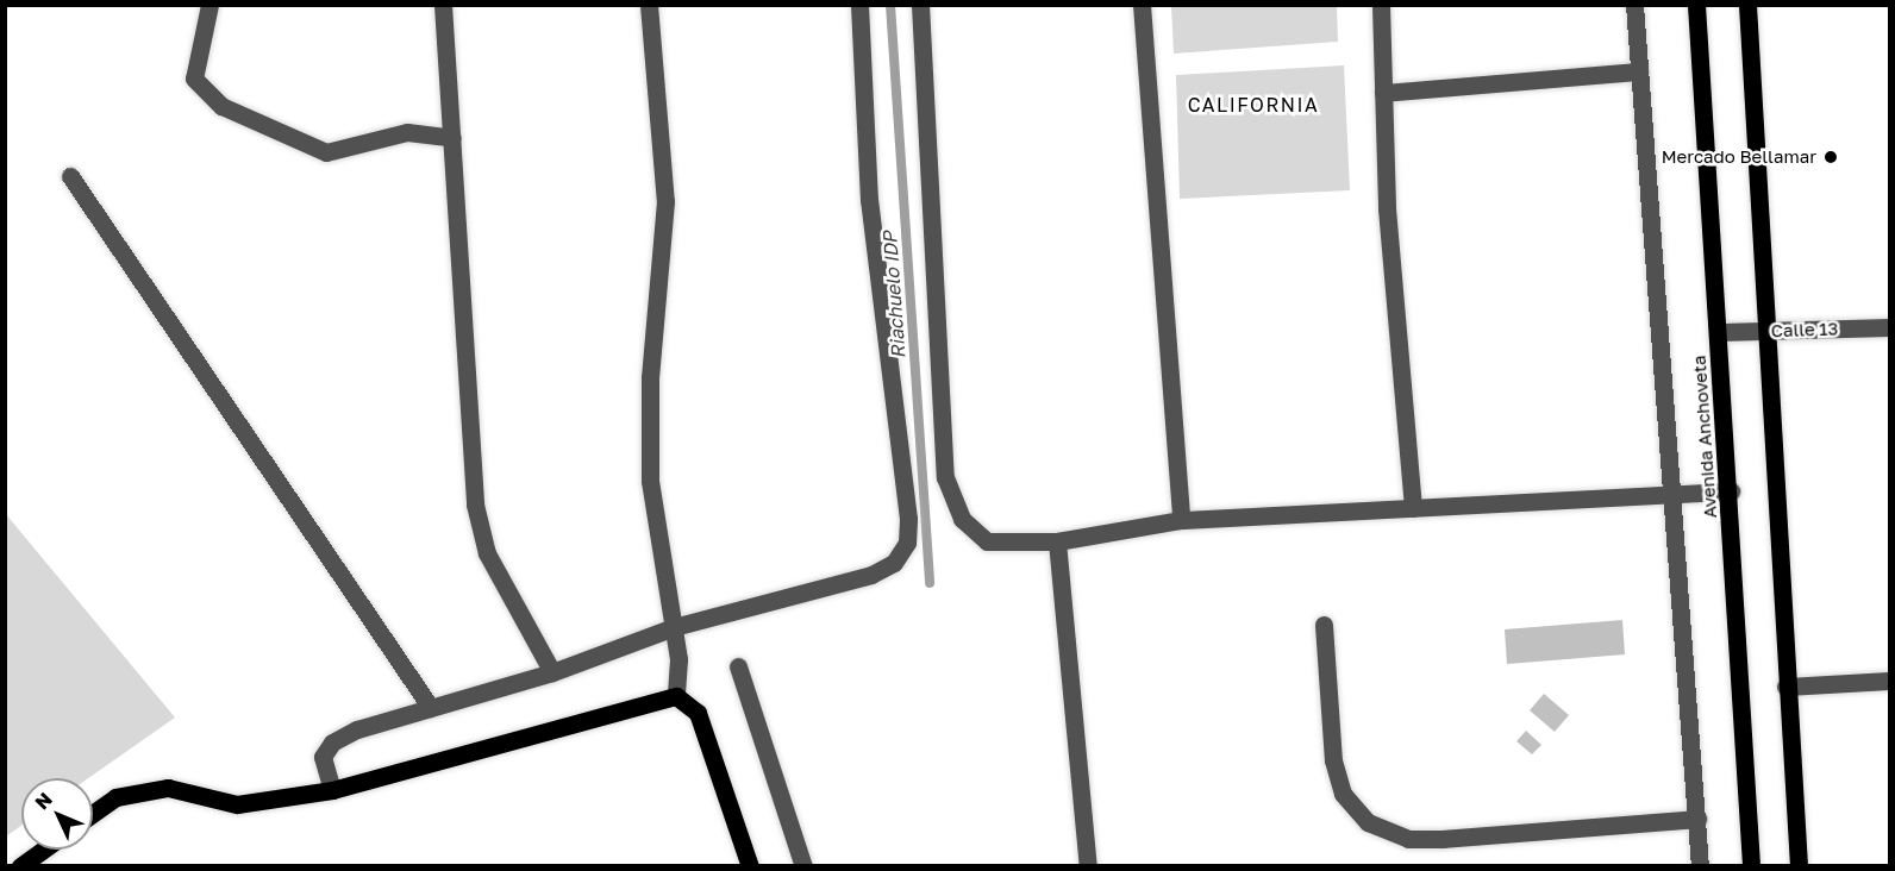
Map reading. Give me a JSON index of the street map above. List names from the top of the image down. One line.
{"streets":{"main road":["Avenida Anchoveta"],"street":["Calle 13"]},"crossings":[["Calle 13","Avenida Anchoveta"]],"districts":["CALIFORNIA"],"water":["Riachuelo IDP"],"places":["Mercado Bellamar"],"north":"top left"}
